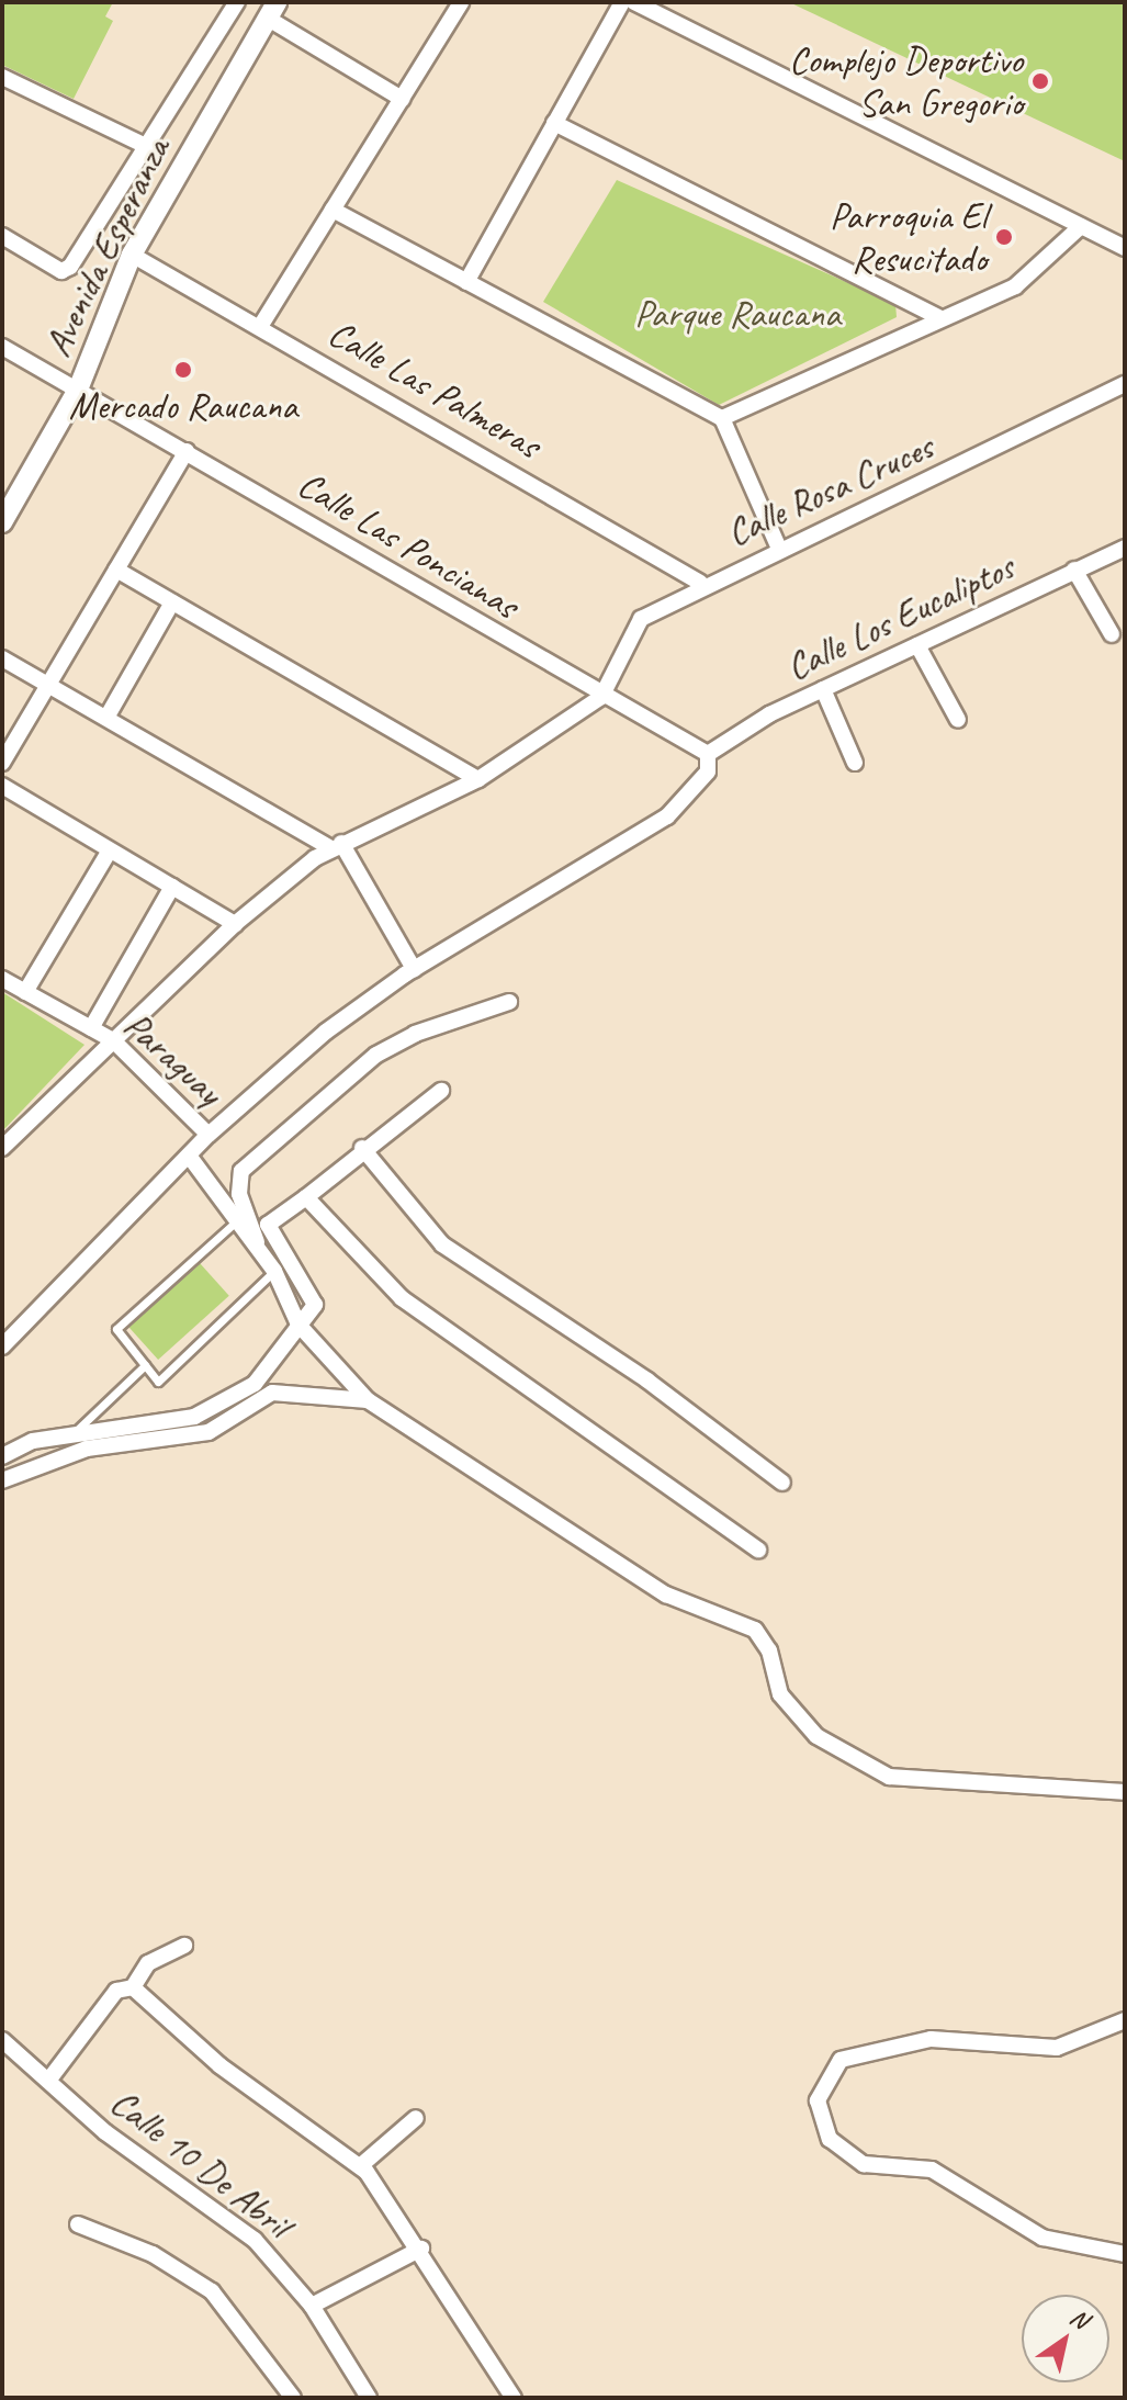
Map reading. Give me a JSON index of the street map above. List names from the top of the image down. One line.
{"streets":{"street":["Avenida Esperanza","Calle Las Palmeras","Calle Rosa Cruces","Calle Las Poncianas","Calle Los Eucaliptos","Paraguay","Calle 10 De Abril"]},"crossings":[["Avenida Esperanza","Calle Las Palmeras"],["Avenida Esperanza","Calle Las Poncianas"],["Calle Las Palmeras","Calle Rosa Cruces"],["Calle Rosa Cruces","Calle Las Poncianas"],["Calle Las Poncianas","Calle Los Eucaliptos"]],"parks":["Parque Raucana"],"places":["Complejo Deportivo San Gregorio","Parroquia El Resucitado","Mercado Raucana"],"north":"top right"}
